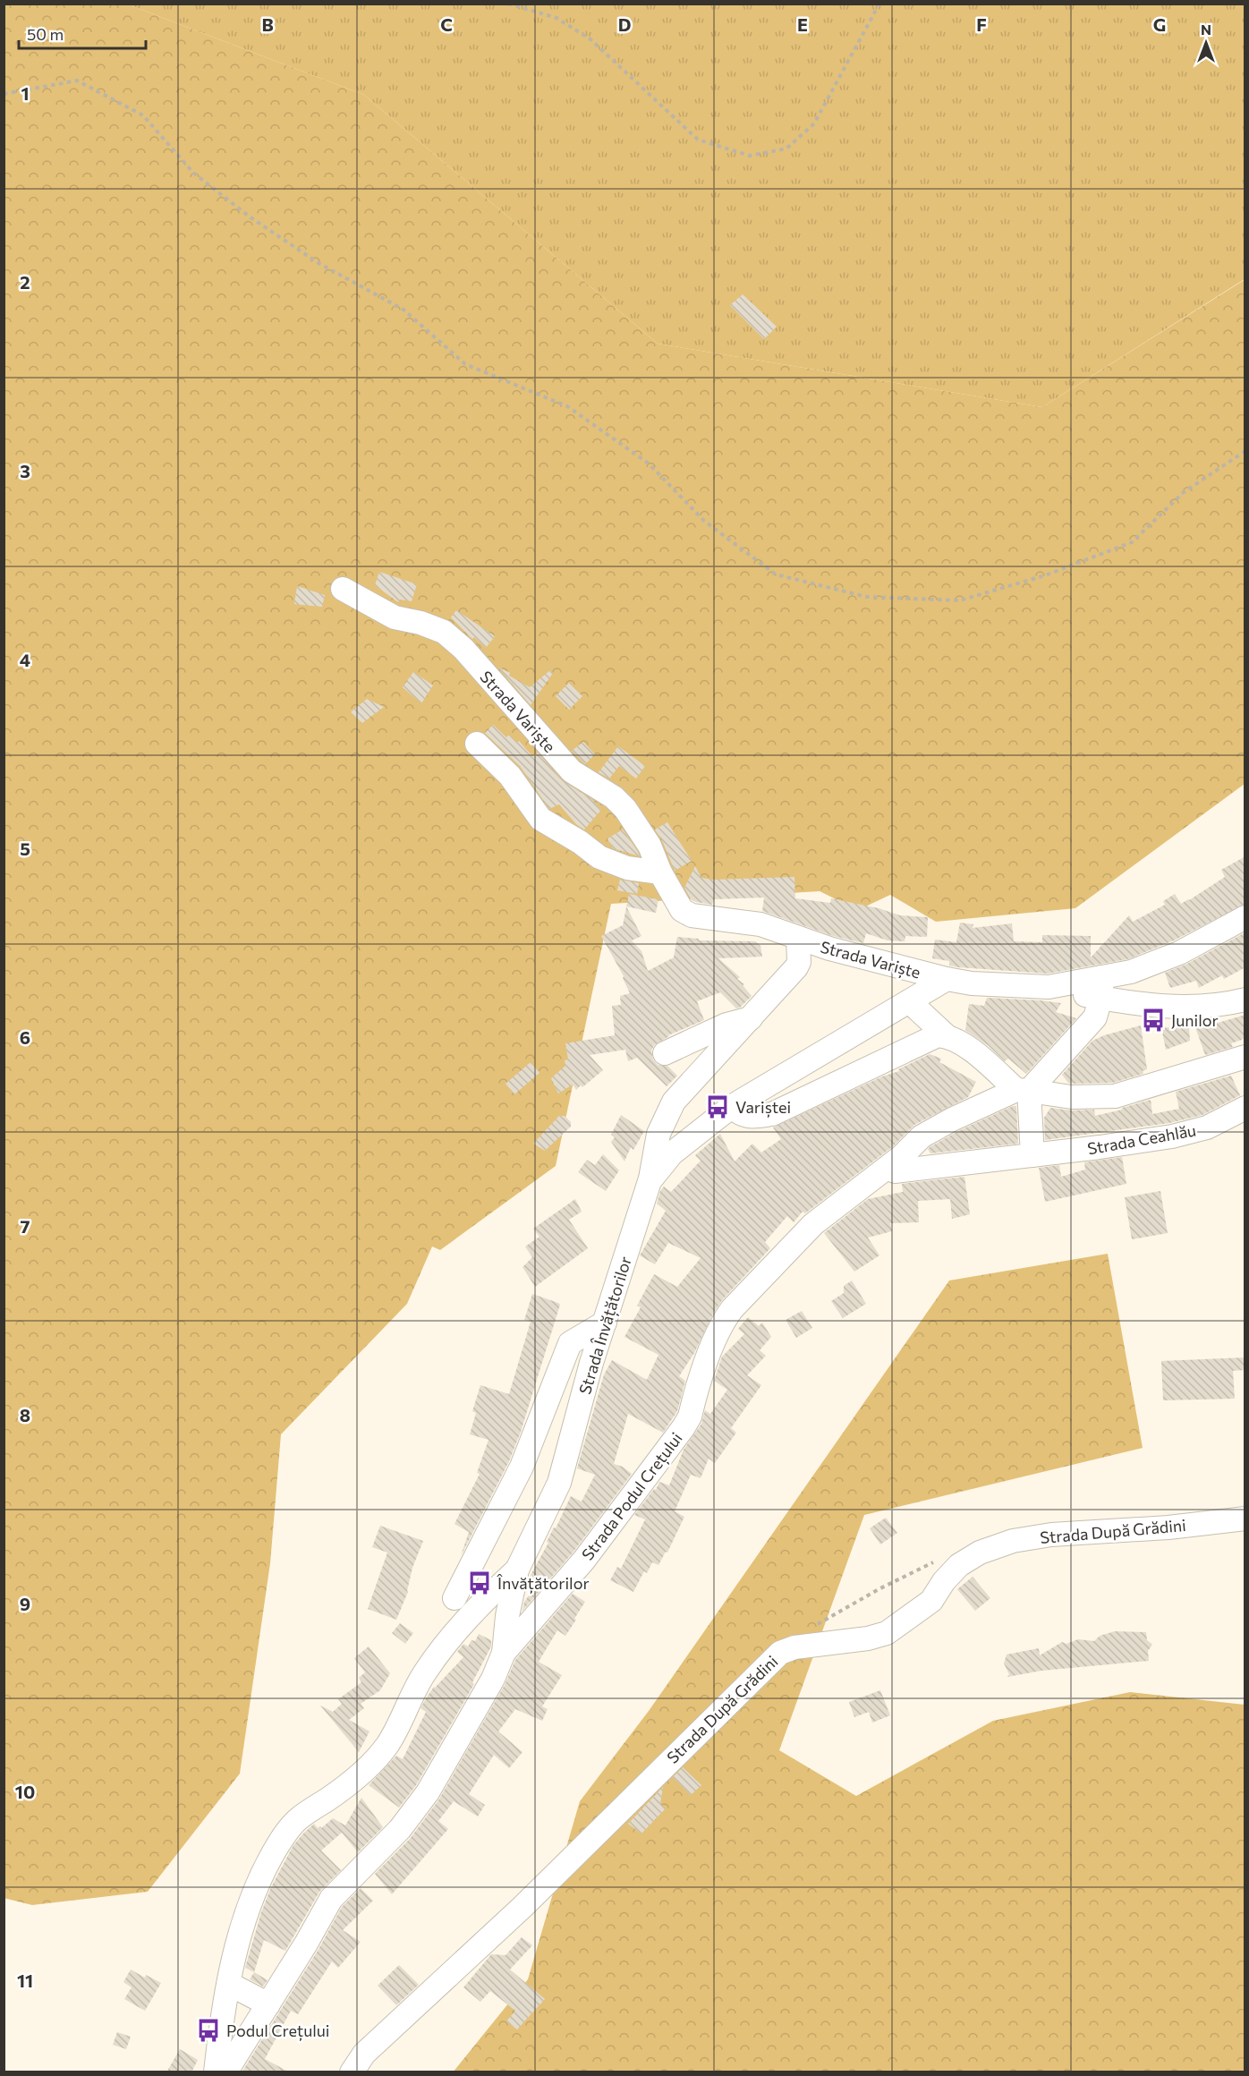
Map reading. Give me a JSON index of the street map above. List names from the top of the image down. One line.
{"streets":{"street":["Strada Variște","Strada Ceahlău","Strada Învățătorilor","Strada Podul Crețului","Strada După Grădini"]},"crossings":[["Strada Variște","Strada Învățătorilor"],["Strada Variște","Strada Podul Crețului"],["Strada Învățătorilor","Strada Podul Crețului"]],"places":{"bus stop":["Junilor","Variștei","Învățătorilor","Podul Crețului"]},"scale_bar":"50 m","north":"top","grid":{"columns":["B","C","D","E","F","G"],"rows":["1","2","3","4","5","6","7","8","9","10","11"]}}
